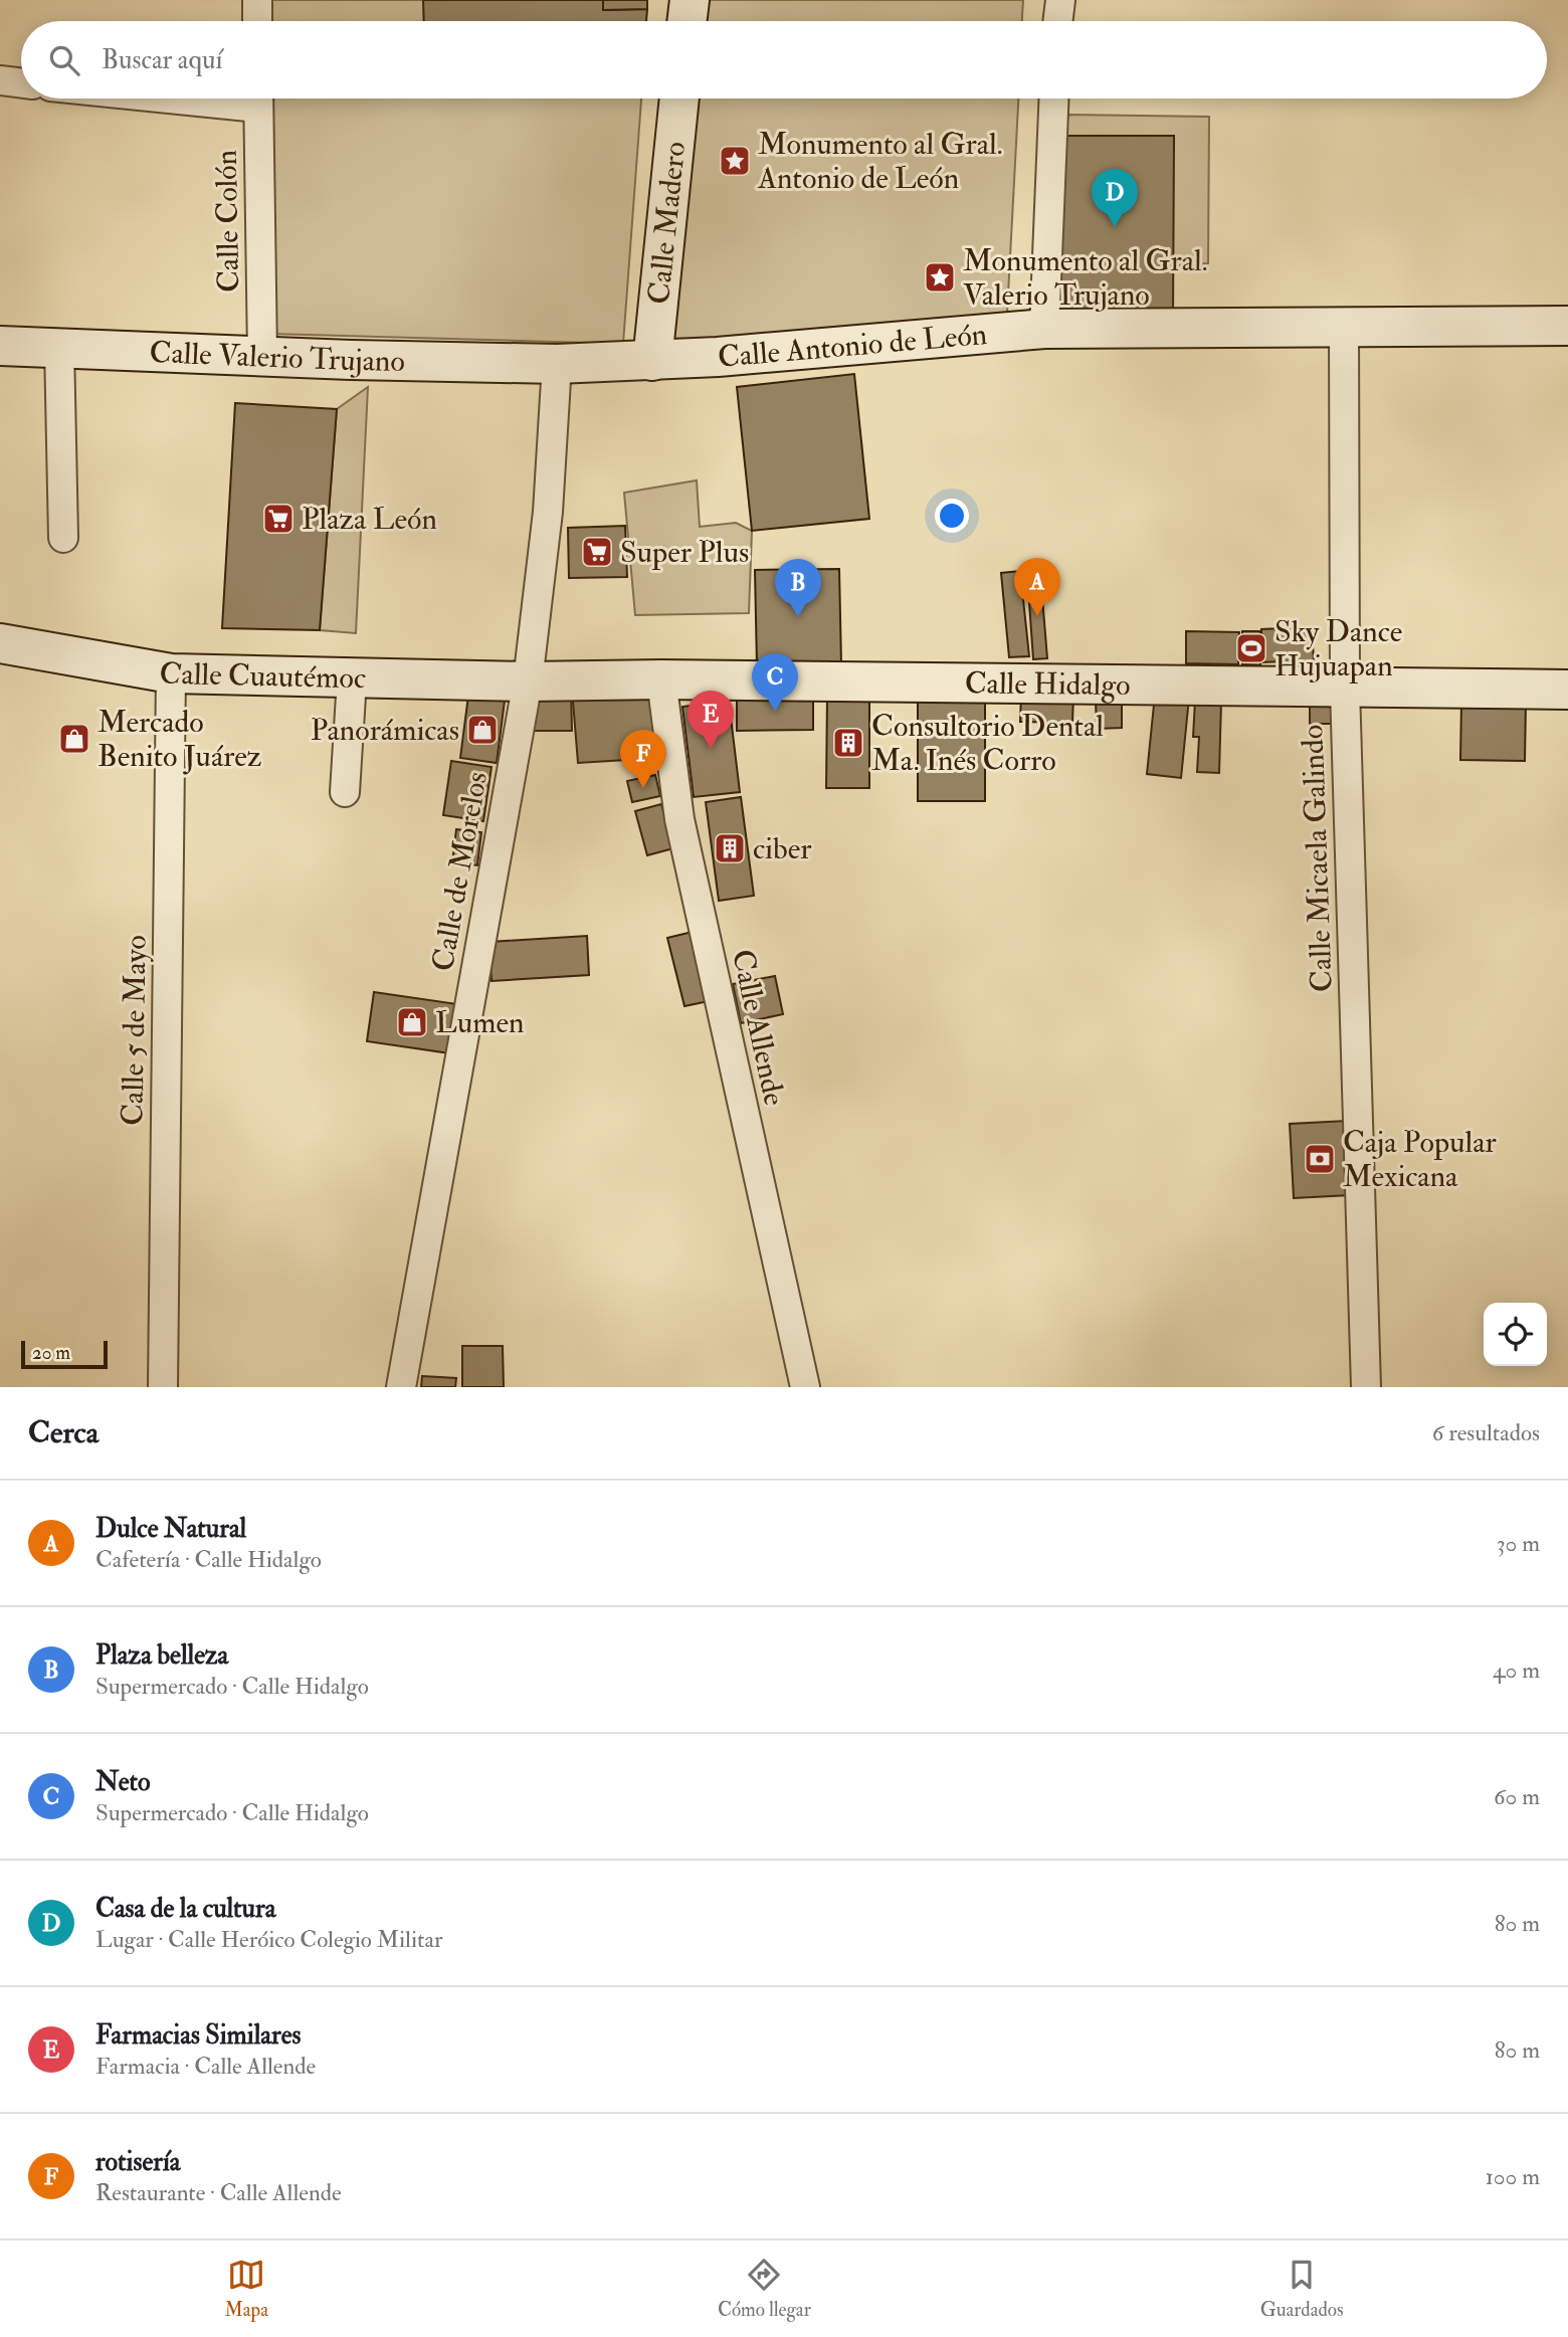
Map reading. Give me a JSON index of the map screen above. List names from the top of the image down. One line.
{"streets":{"main road":["Calle Madero","Calle Antonio de León","Calle Valerio Trujano","Calle Cuautémoc","Calle Hidalgo"],"street":["Calle Colón","Calle Micaela Galindo","Calle de Morelos","Calle Allende","Calle 5 de Mayo"]},"crossings":[["Calle Colón","Calle Valerio Trujano"],["Calle Madero","Calle Antonio de León"],["Calle Antonio de León","Calle Valerio Trujano"],["Calle Antonio de León","Calle Micaela Galindo"],["Calle Antonio de León","Calle de Morelos"],["Calle Valerio Trujano","Calle de Morelos"],["Calle Cuautémoc","Calle Hidalgo"],["Calle Cuautémoc","Calle de Morelos"],["Calle Cuautémoc","Calle 5 de Mayo"],["Calle Hidalgo","Calle Micaela Galindo"],["Calle Hidalgo","Calle de Morelos"],["Calle Hidalgo","Calle Allende"]],"places":{"place":["Monumento al Gral. Antonio de León","Monumento al Gral. Valerio Trujano"],"supermarket":["Plaza León","Super Plus"],"sports":["Sky Dance Hujuapan"],"shop":["Panorámicas","Mercado Benito Juárez","Lumen"],"building":["Consultorio Dental Ma. Inés Corro","ciber"],"bank":["Caja Popular Mexicana"]},"scale_bar":"20 m","page":{"search":"Buscar aquí","pins":["D","A","B","C","E","F"],"scale":"20 m","heading":["Cerca","6 resultados"],"list":[{"mark":"A","name":"Dulce Natural","note":"Cafetería · Calle Hidalgo","value":"30 m"},{"mark":"B","name":"Plaza belleza","note":"Supermercado · Calle Hidalgo","value":"40 m"},{"mark":"C","name":"Neto","note":"Supermercado · Calle Hidalgo","value":"60 m"},{"mark":"D","name":"Casa de la cultura","note":"Lugar · Calle Heróico Colegio Militar","value":"80 m"},{"mark":"E","name":"Farmacias Similares","note":"Farmacia · Calle Allende","value":"80 m"},{"mark":"F","name":"rotisería","note":"Restaurante · Calle Allende","value":"100 m"}],"nav":["Mapa","Cómo llegar","Guardados"]}}
